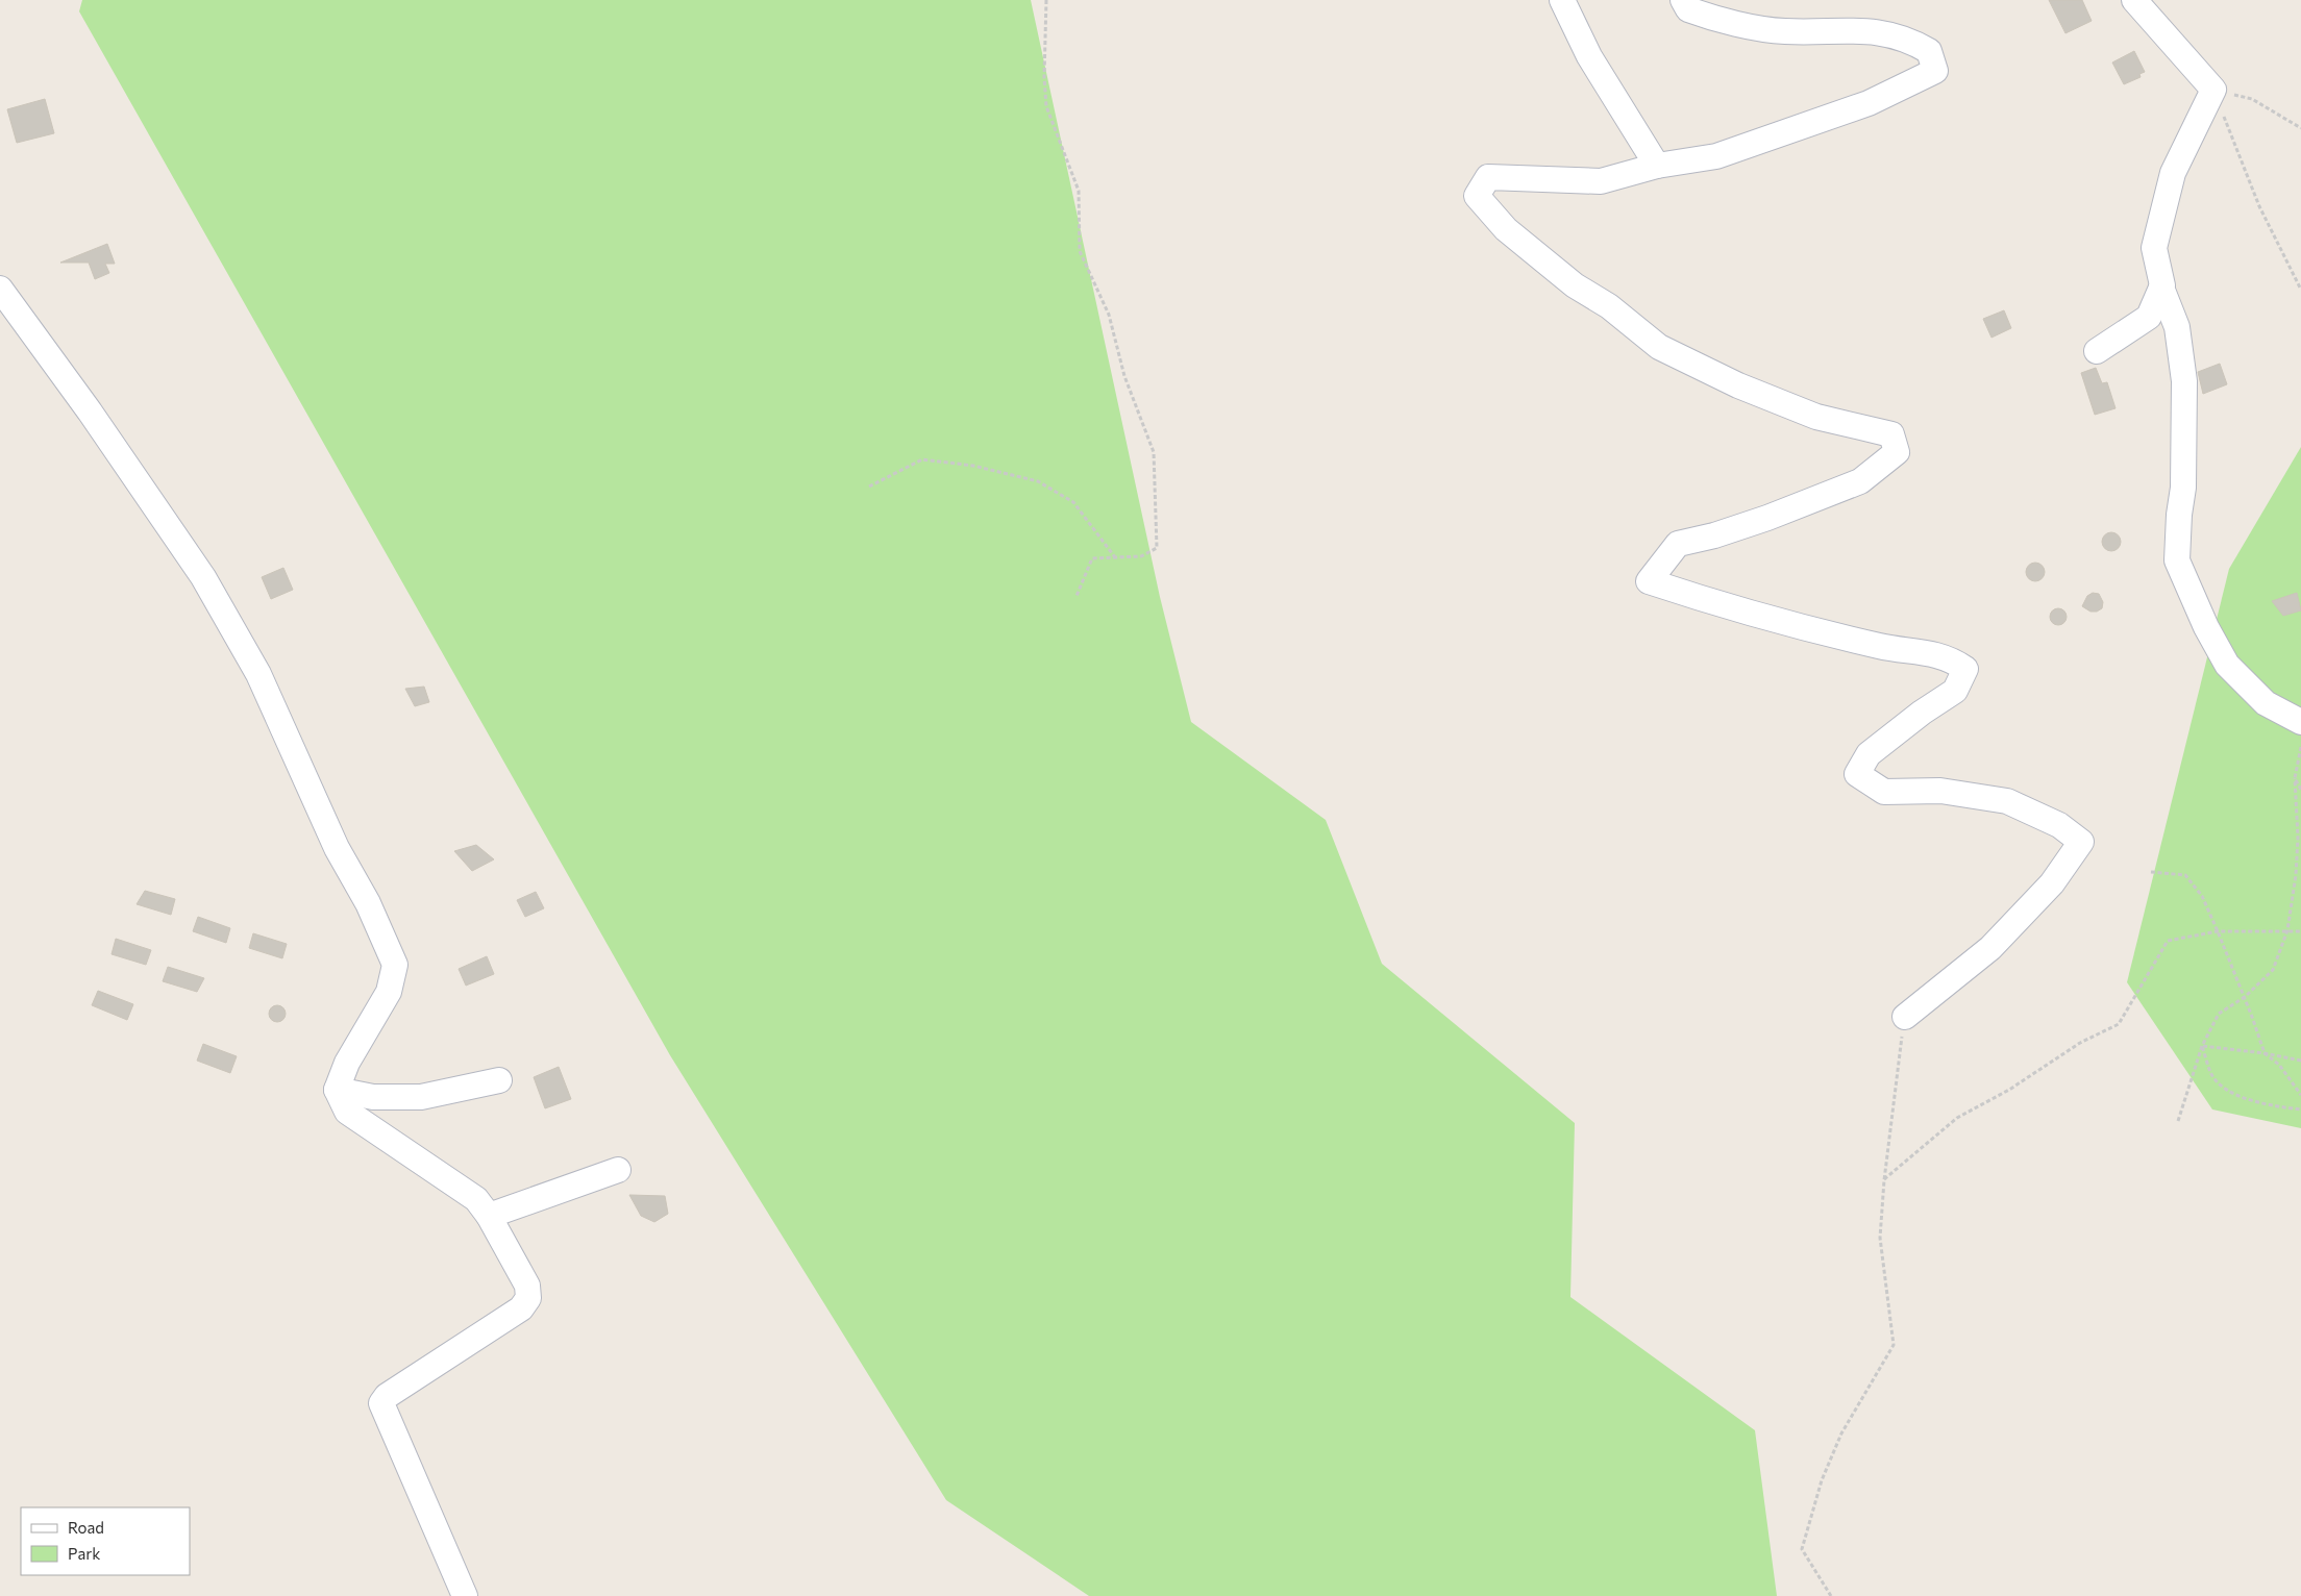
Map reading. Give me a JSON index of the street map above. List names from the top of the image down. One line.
{"legend":["Road","Park"]}
